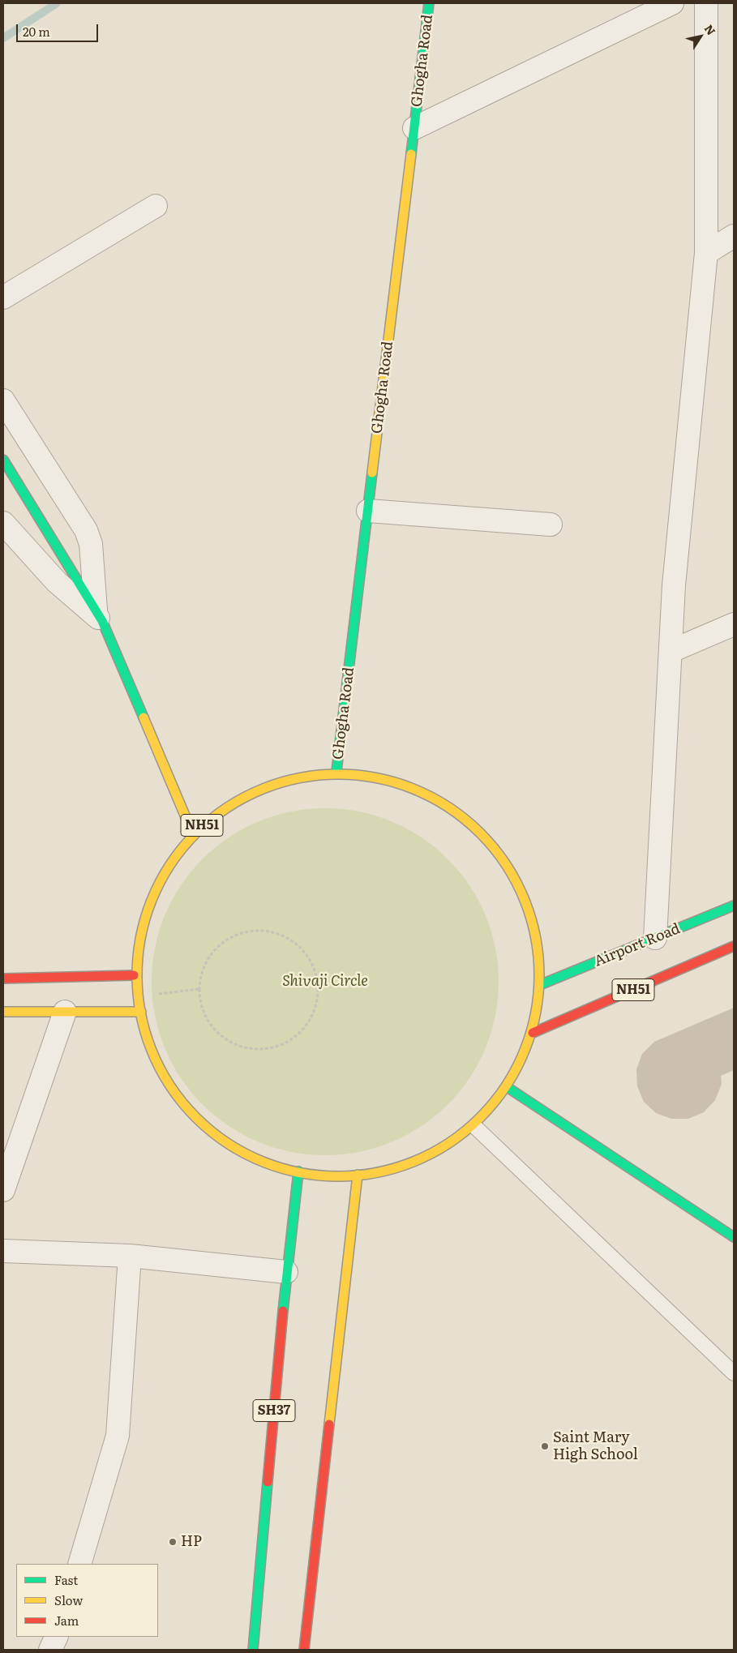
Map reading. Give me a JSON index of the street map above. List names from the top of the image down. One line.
{"streets":{"main road":["Ghogha Road","NH51","Airport Road","SH37"]},"crossings":[["Ghogha Road","NH51"],["NH51","Airport Road"],["NH51","SH37"]],"parks":["Shivaji Circle"],"places":["Saint Mary High School","HP"],"legend":["Fast","Slow","Jam"],"scale_bar":"20 m","north":"top right"}
